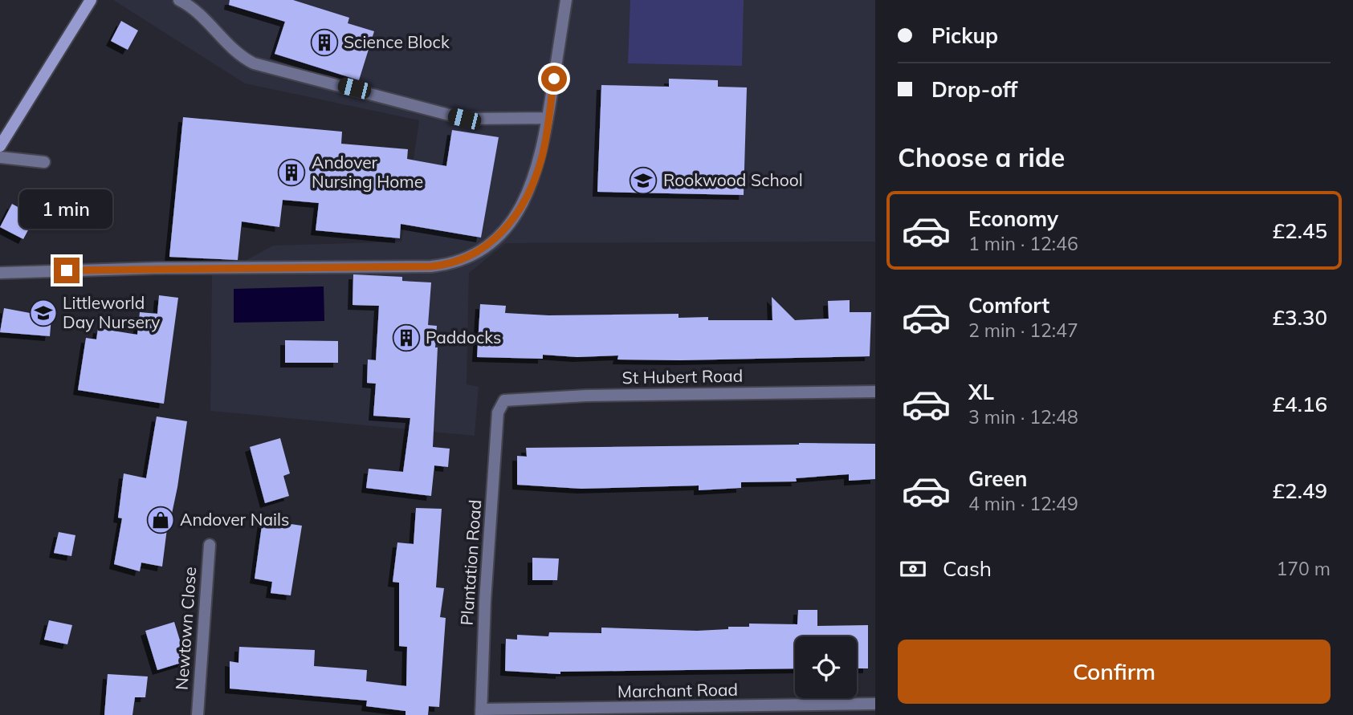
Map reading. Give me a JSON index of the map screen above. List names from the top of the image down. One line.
{"streets":{"street":["St Hubert Road","Plantation Road","Newtown Close","Marchant Road"]},"crossings":[["St Hubert Road","Plantation Road"],["Plantation Road","Marchant Road"]],"places":{"building":["Science Block","Andover Nursing Home","Paddocks"],"school or university":["Rookwood School","Littleworld Day Nursery"],"shop":["Andover Nails"]},"page":{"banner":["Pickup","Drop-off"],"heading":"Choose a ride","bubble":"1 min","list":[{"name":"Economy","note":"1 min · 12:46","value":"£2.45"},{"name":"Comfort","note":"2 min · 12:47","value":"£3.30"},{"name":"XL","note":"3 min · 12:48","value":"£4.16"},{"name":"Green","note":"4 min · 12:49","value":"£2.49"}],"pay":["Cash","170 m"],"buttons":"Confirm"}}
